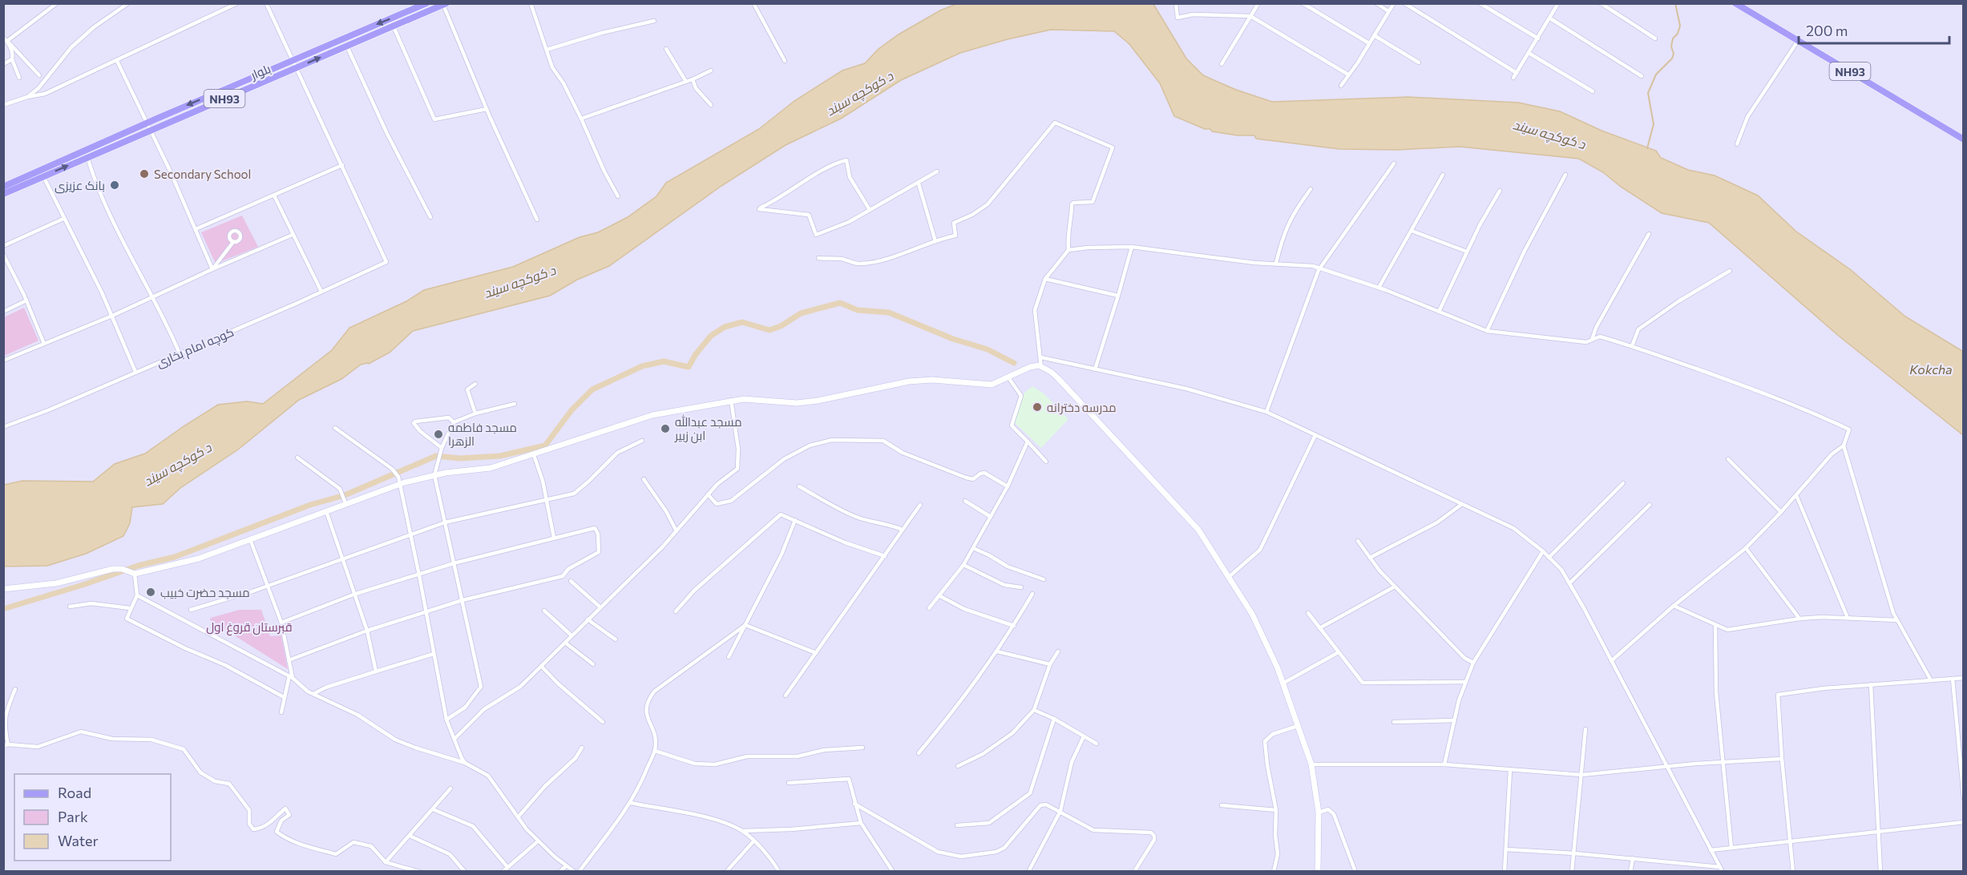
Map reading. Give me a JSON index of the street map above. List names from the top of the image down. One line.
{"streets":{"main road":["بلوار","NH93"],"street":["کوچه امام بخاری"]},"water":["د کوکچه سیند","Kokcha"],"parks":["قبرستان قروغ اول"],"places":["Secondary School","بانک عزیزی","مدرسه دخترانه","مسجد عبدالله ابن زبیر","مسجد فاطمه الزهرا","مسجد حضرت خبیب"],"legend":["Road","Park","Water"],"scale_bar":"200 m"}
